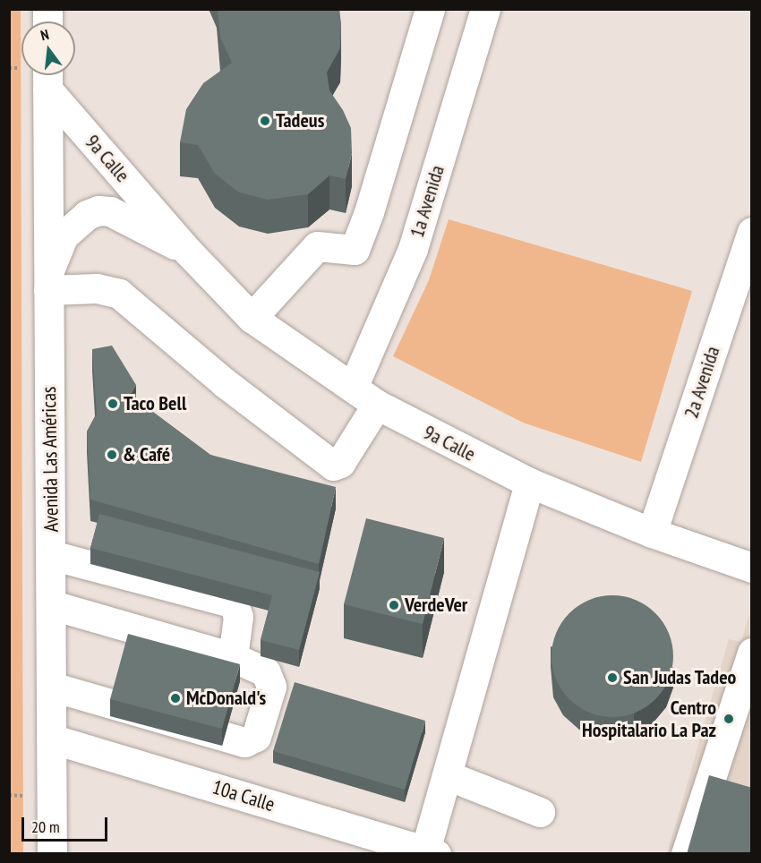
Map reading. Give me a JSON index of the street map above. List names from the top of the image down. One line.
{"streets":{"street":["9a Calle","1a Avenida","2a Avenida","Avenida Las Américas","10a Calle"]},"crossings":[["9a Calle","1a Avenida"],["9a Calle","2a Avenida"],["9a Calle","Avenida Las Américas"],["Avenida Las Américas","10a Calle"]],"places":["Tadeus","Taco Bell","& Café","VerdeVer","San Judas Tadeo","McDonald's","Centro Hospitalario La Paz"],"scale_bar":"20 m","north":"top"}
